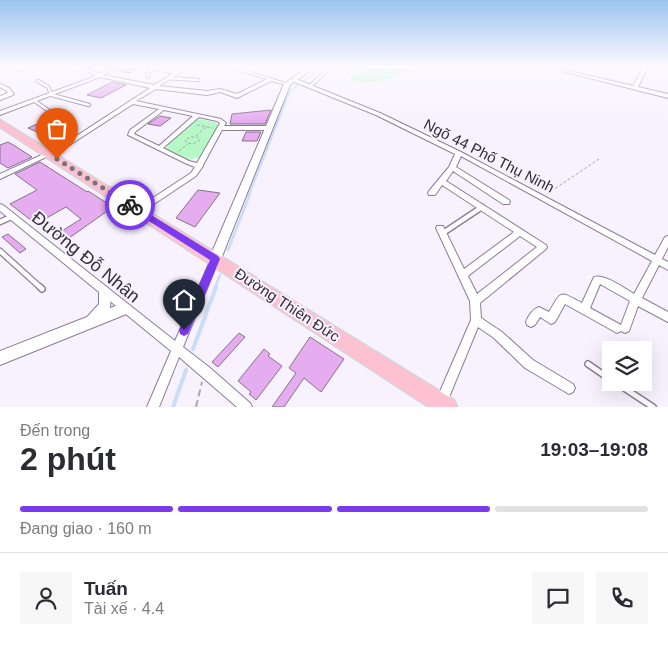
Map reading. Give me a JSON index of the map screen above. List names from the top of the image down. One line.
{"streets":{"main road":["Đường Thiên Đức"],"street":["Ngõ 44 Phố Thụ Ninh","Đường Đỗ Nhân"]},"page":{"heading":["2 phút","Đến trong","19:03–19:08"],"panel":["Tuấn","Tài xế · 4.4"],"bar":"Đang giao · 160 m"}}
